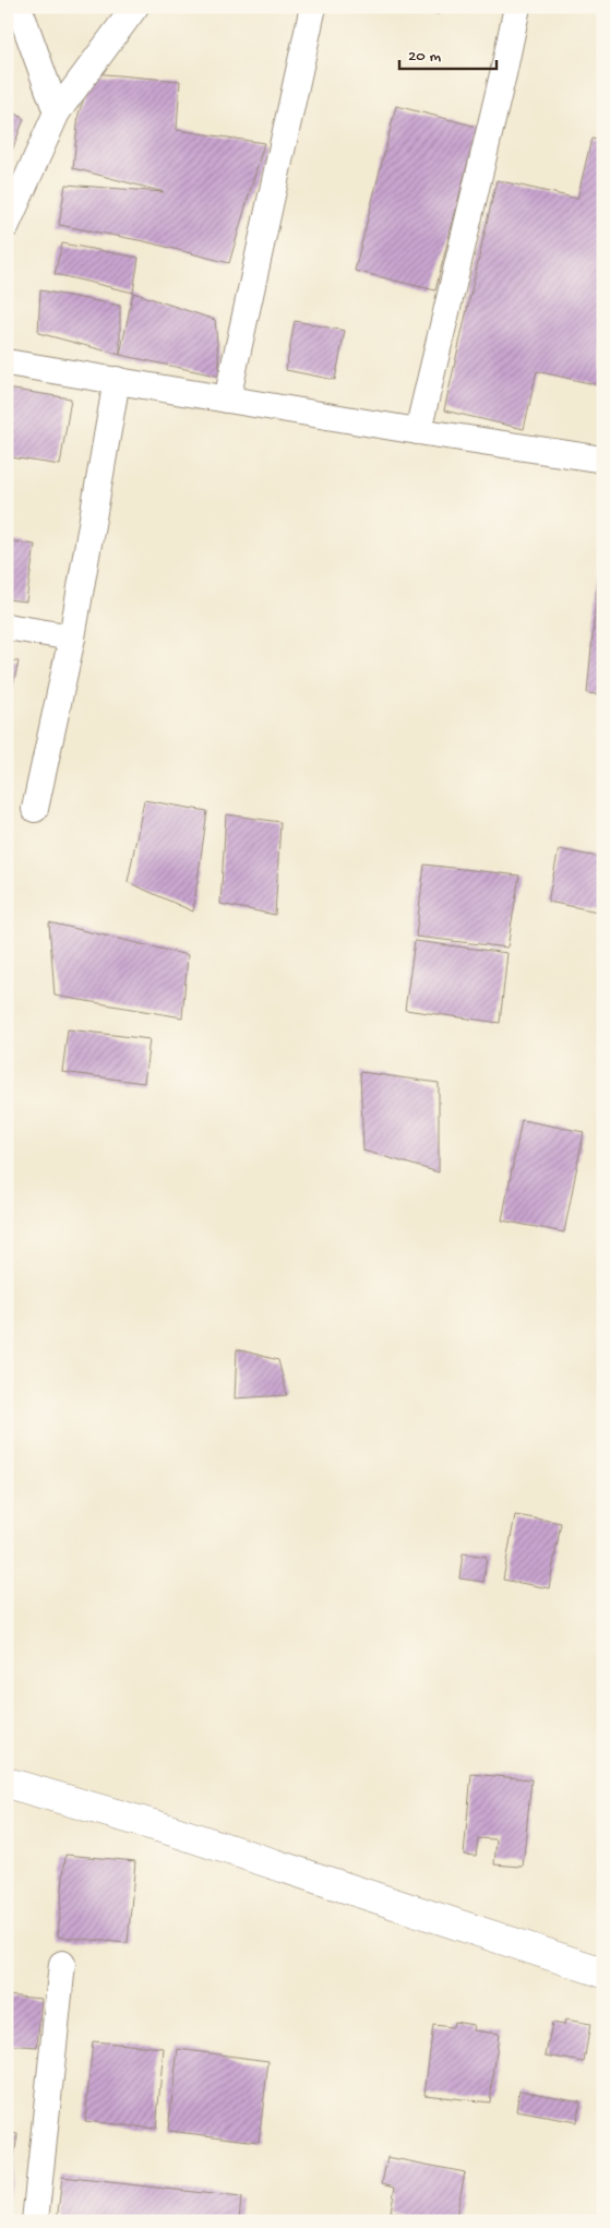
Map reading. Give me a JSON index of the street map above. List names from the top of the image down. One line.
{"scale_bar":"20 m"}
